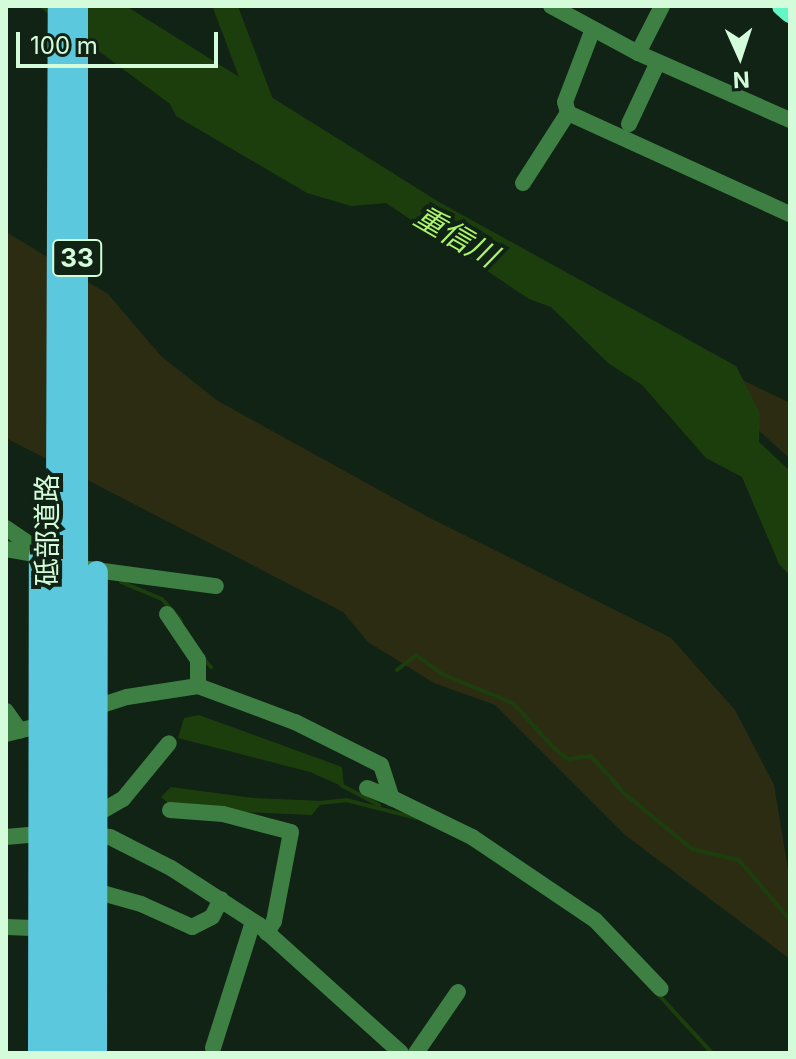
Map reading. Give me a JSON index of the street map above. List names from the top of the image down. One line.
{"streets":{"highway":["33","砥部道路"]},"water":["重信川"],"scale_bar":"100 m","north":"bottom"}
